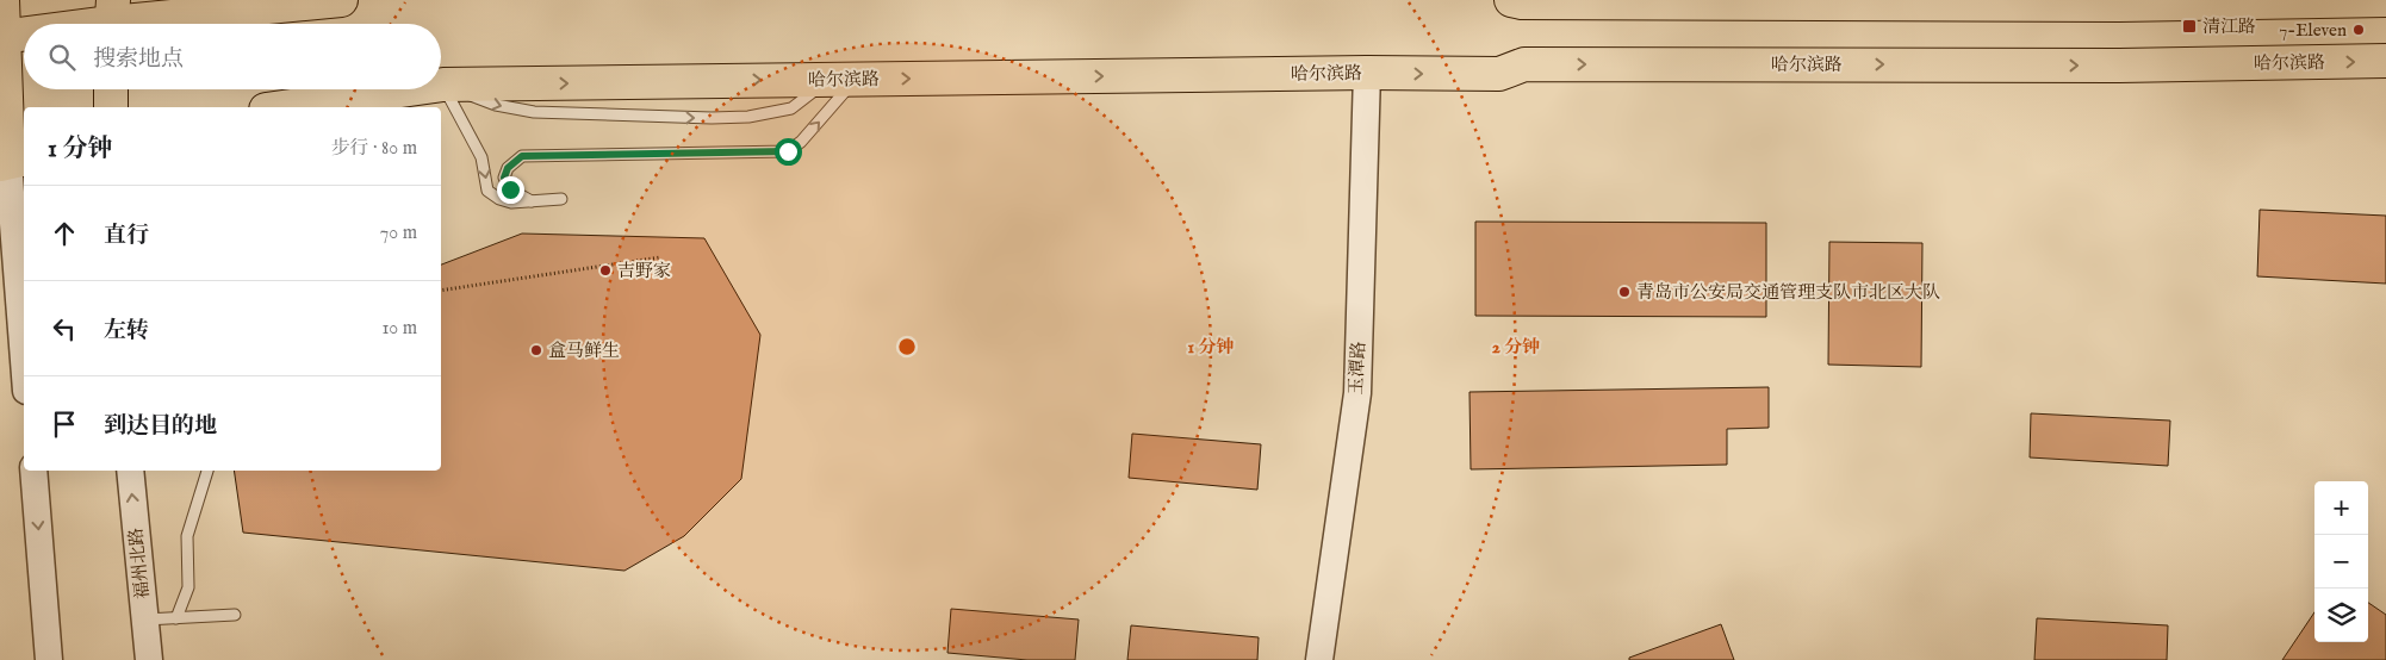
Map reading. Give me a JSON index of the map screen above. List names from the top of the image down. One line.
{"streets":{"main road":["哈尔滨路"],"street":["玉潭路","福州北路"]},"crossings":[["哈尔滨路","玉潭路"]],"places":{"transit":["清江路"],"other":["7-Eleven","吉野家","青岛市公安局交通管理支队市北区大队","盒马鲜生"]},"page":{"search":"搜索地点","heading":["1 分钟","步行 · 80 m"],"list":[["直行","70 m"],["左转","10 m"],"到达目的地"],"map_buttons":["+","−"]},"rings":["1 分钟","2 分钟"]}
